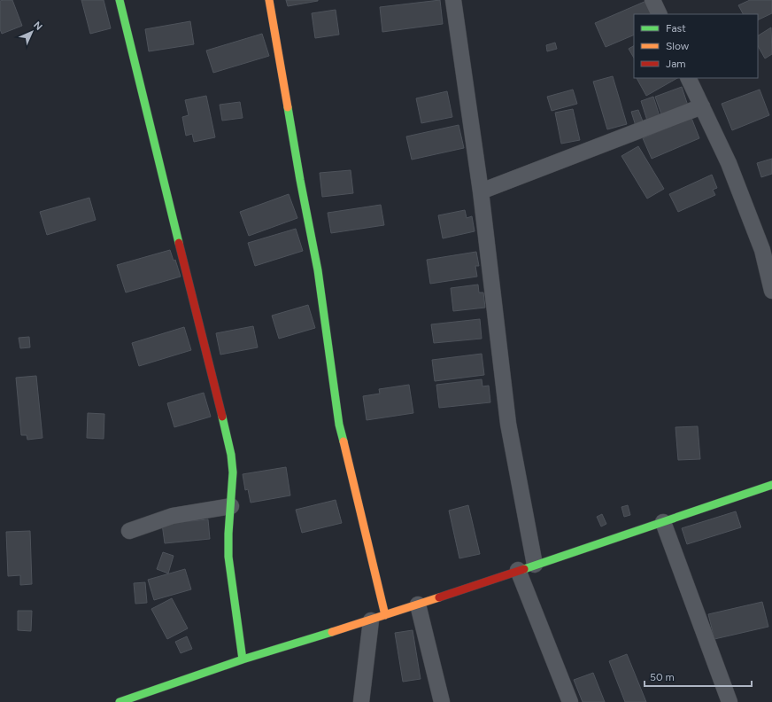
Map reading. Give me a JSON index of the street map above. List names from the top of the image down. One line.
{"legend":["Fast","Slow","Jam"],"scale_bar":"50 m","north":"top right"}
